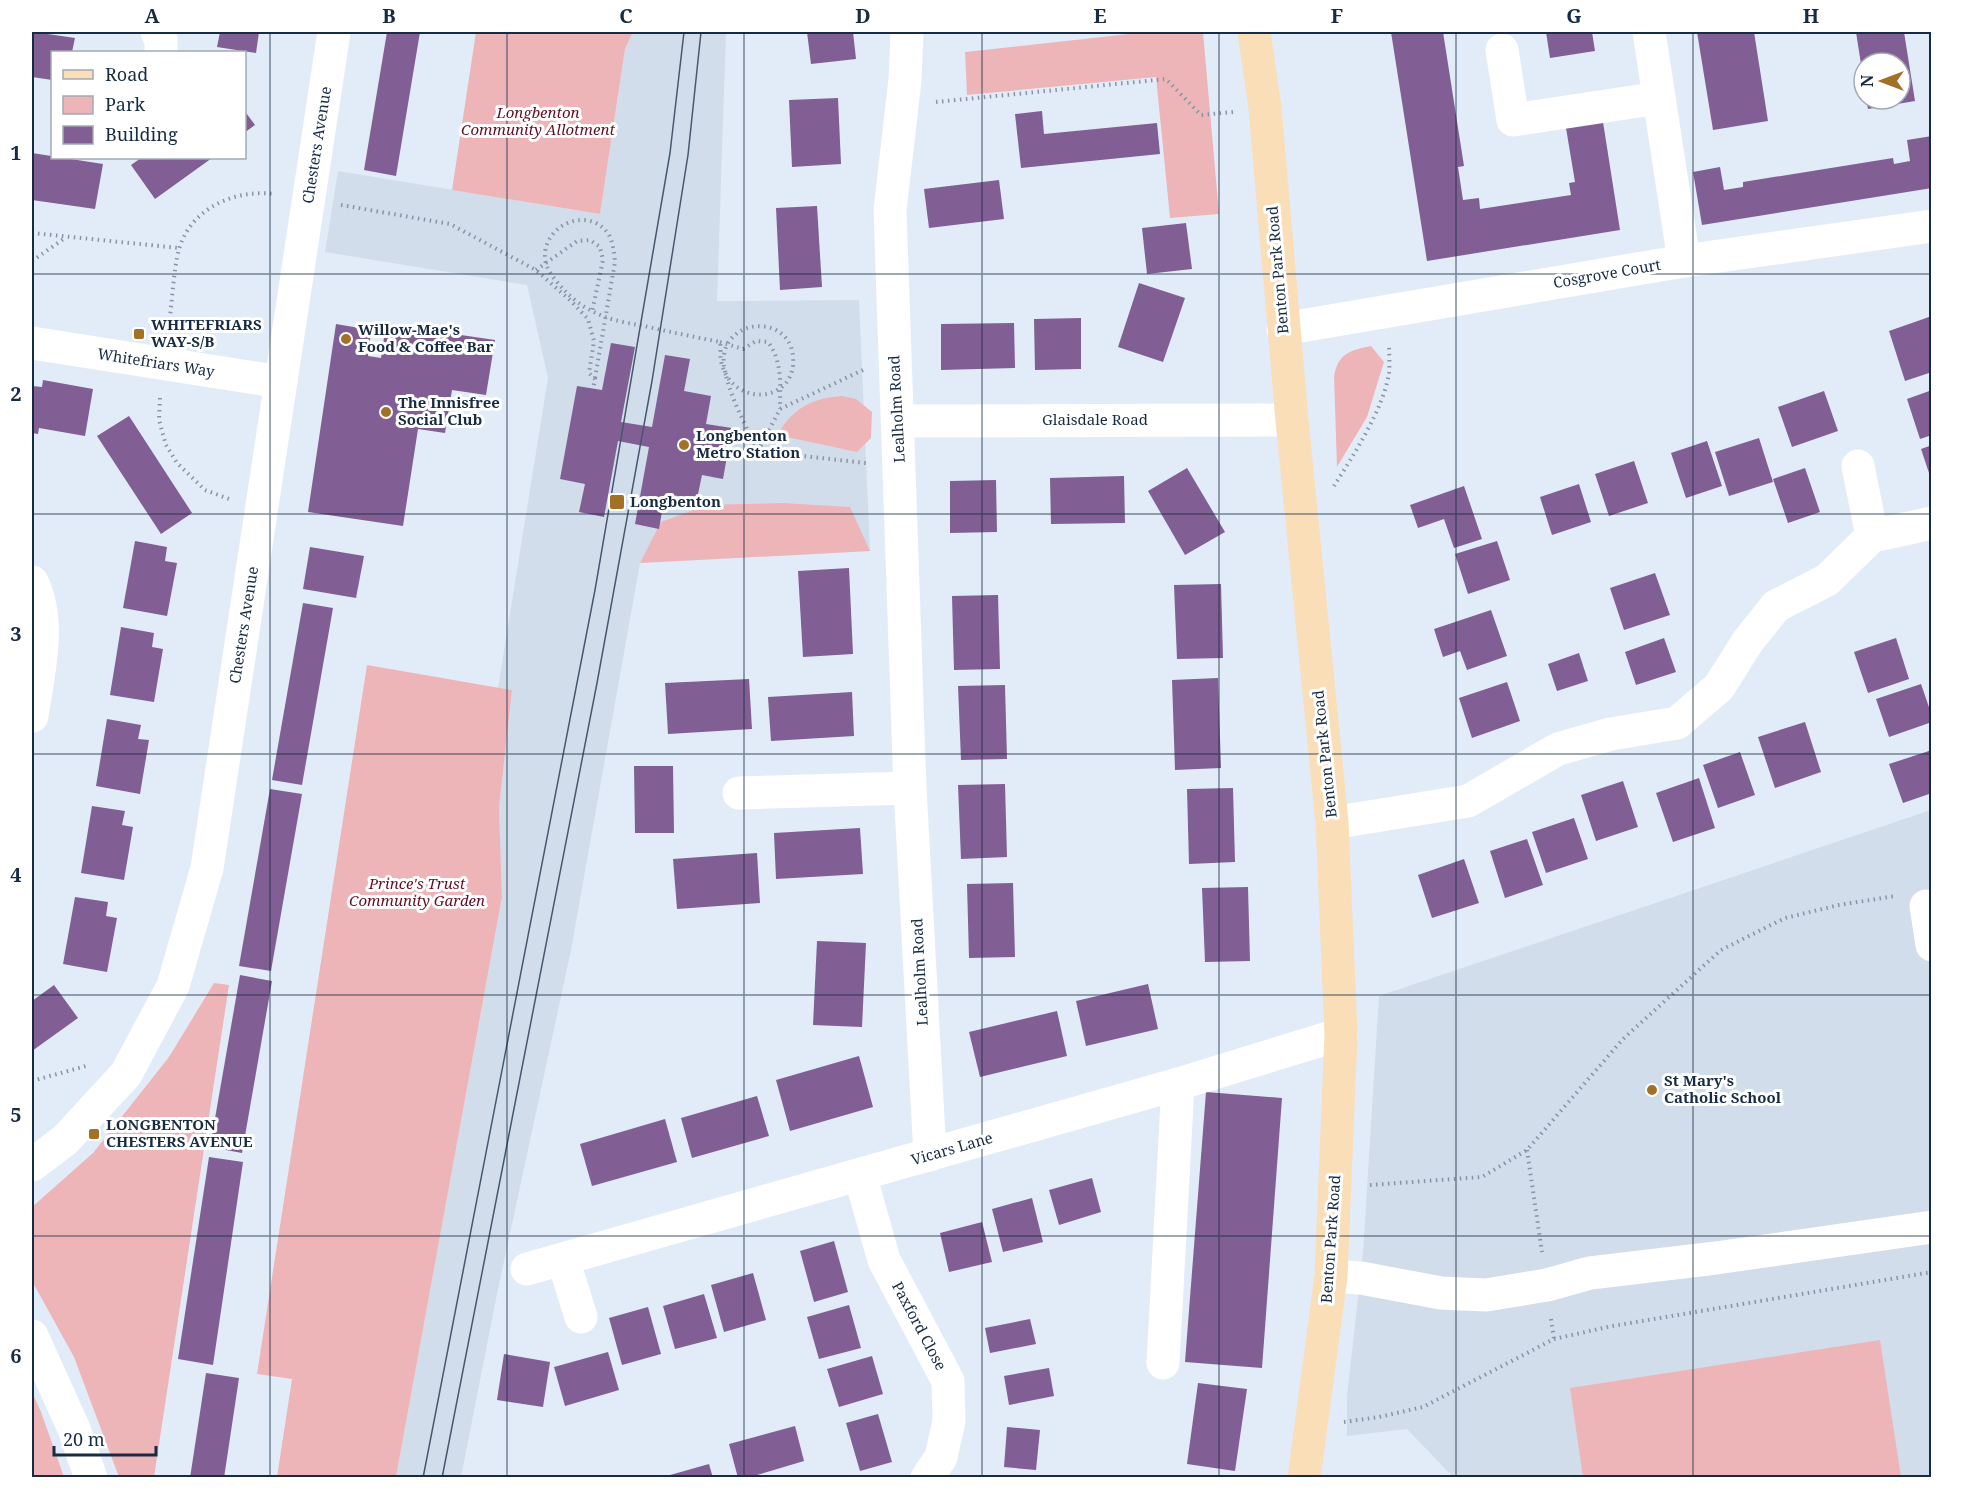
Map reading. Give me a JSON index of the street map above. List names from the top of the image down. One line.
{"streets":{"main road":["Benton Park Road"],"street":["Chesters Avenue","Cosgrove Court","Whitefriars Way","Lealholm Road","Glaisdale Road","Vicars Lane","Paxford Close"]},"crossings":[["Chesters Avenue","Whitefriars Way"],["Benton Park Road","Cosgrove Court"],["Benton Park Road","Glaisdale Road"],["Benton Park Road","Vicars Lane"],["Lealholm Road","Glaisdale Road"],["Lealholm Road","Vicars Lane"],["Vicars Lane","Paxford Close"]],"parks":["Longbenton Community Allotment","Prince's Trust Community Garden"],"places":{"transit":["WHITEFRIARS WAY-S/B","Longbenton","LONGBENTON CHESTERS AVENUE"],"other":["Willow-Mae's Food & Coffee Bar","The Innisfree Social Club","Longbenton Metro Station","St Mary's Catholic School"]},"legend":["Road","Park","Building"],"scale_bar":"20 m","north":"left","grid":{"columns":["A","B","C","D","E","F","G","H"],"rows":["1","2","3","4","5","6"]}}
